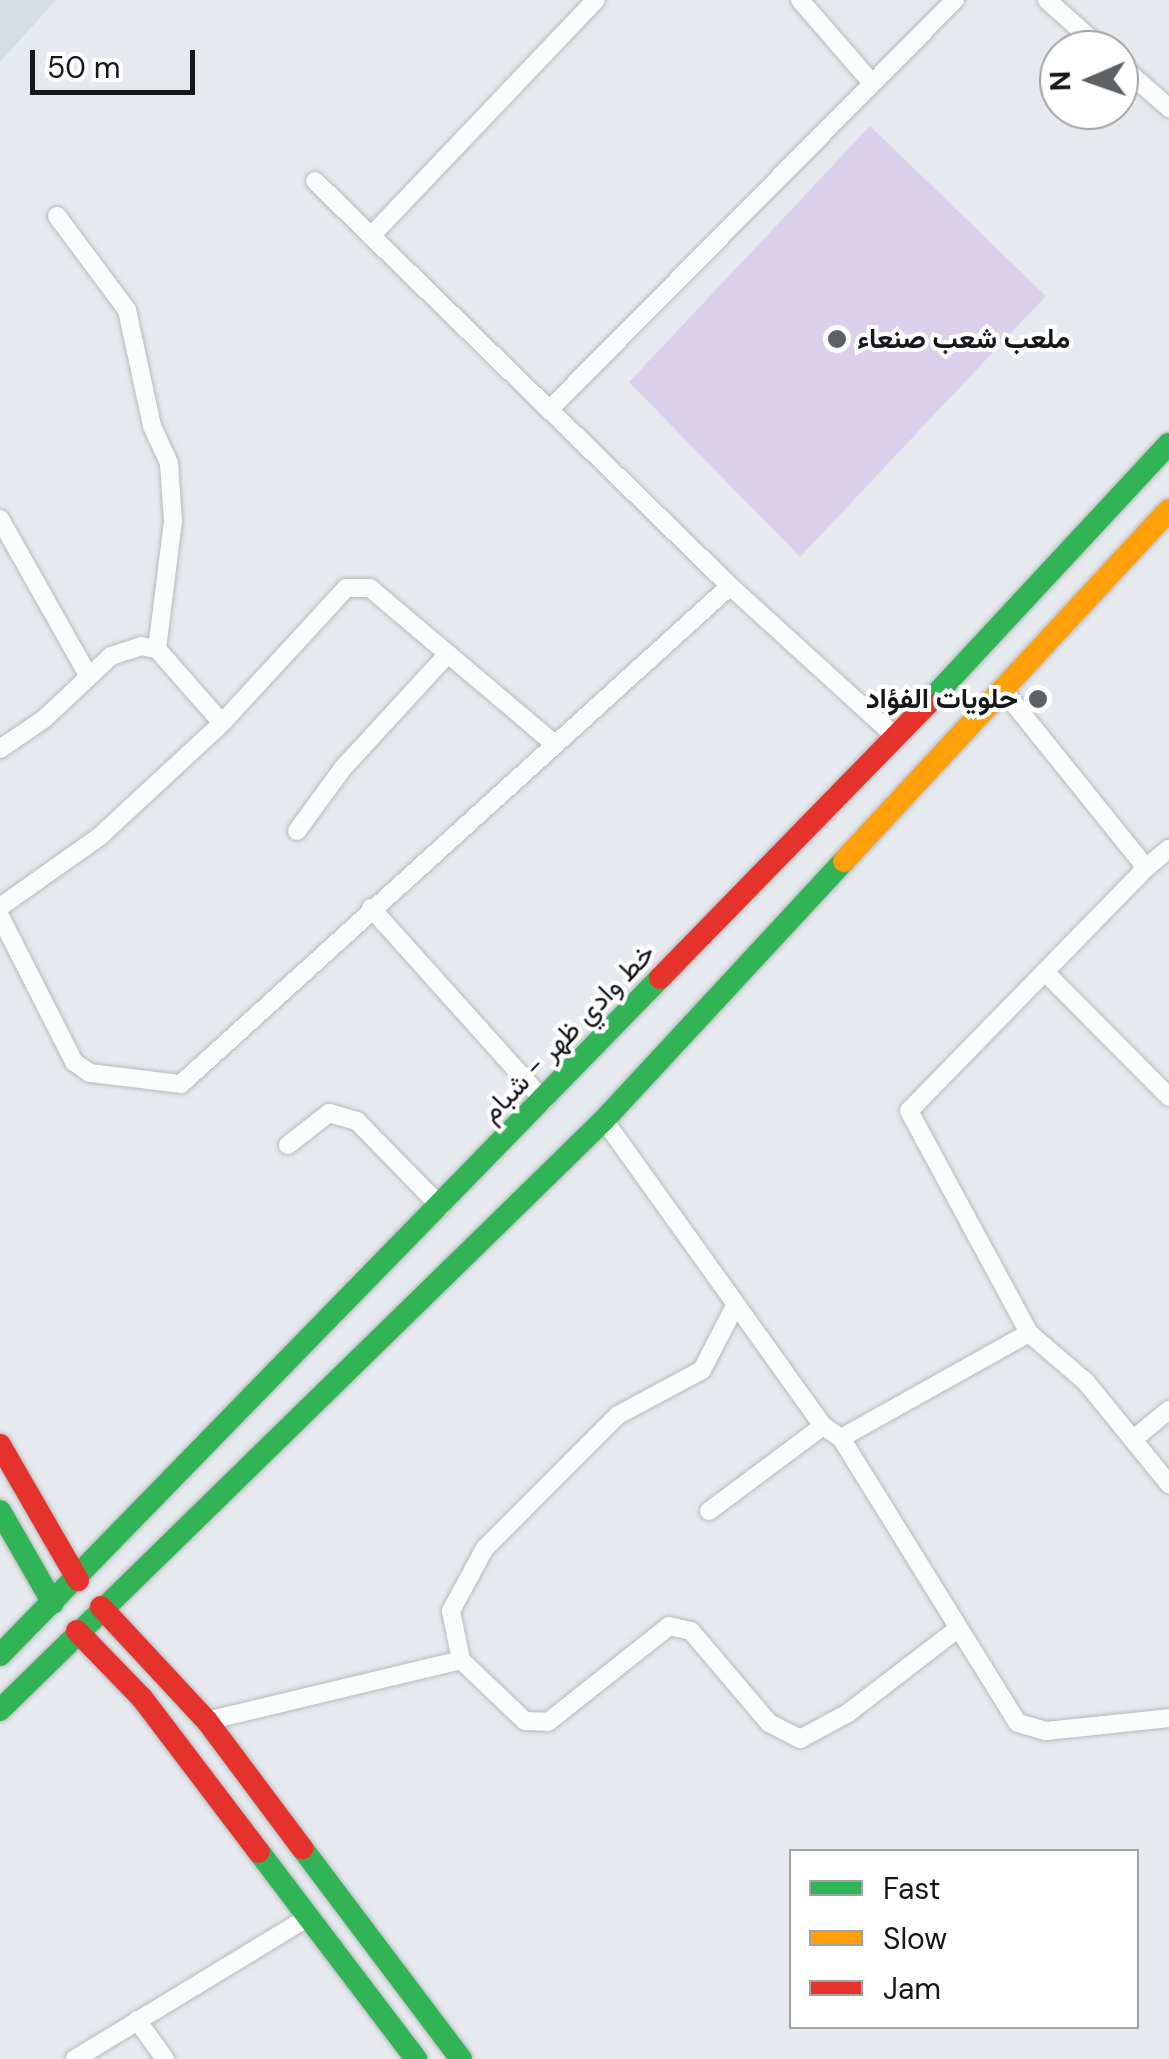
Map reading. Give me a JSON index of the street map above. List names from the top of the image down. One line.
{"streets":{"main road":["خط وادي ظهر - شبام"]},"places":["ملعب شعب صنعاء","حلويات الفؤاد"],"legend":["Fast","Slow","Jam"],"scale_bar":"50 m","north":"left"}
